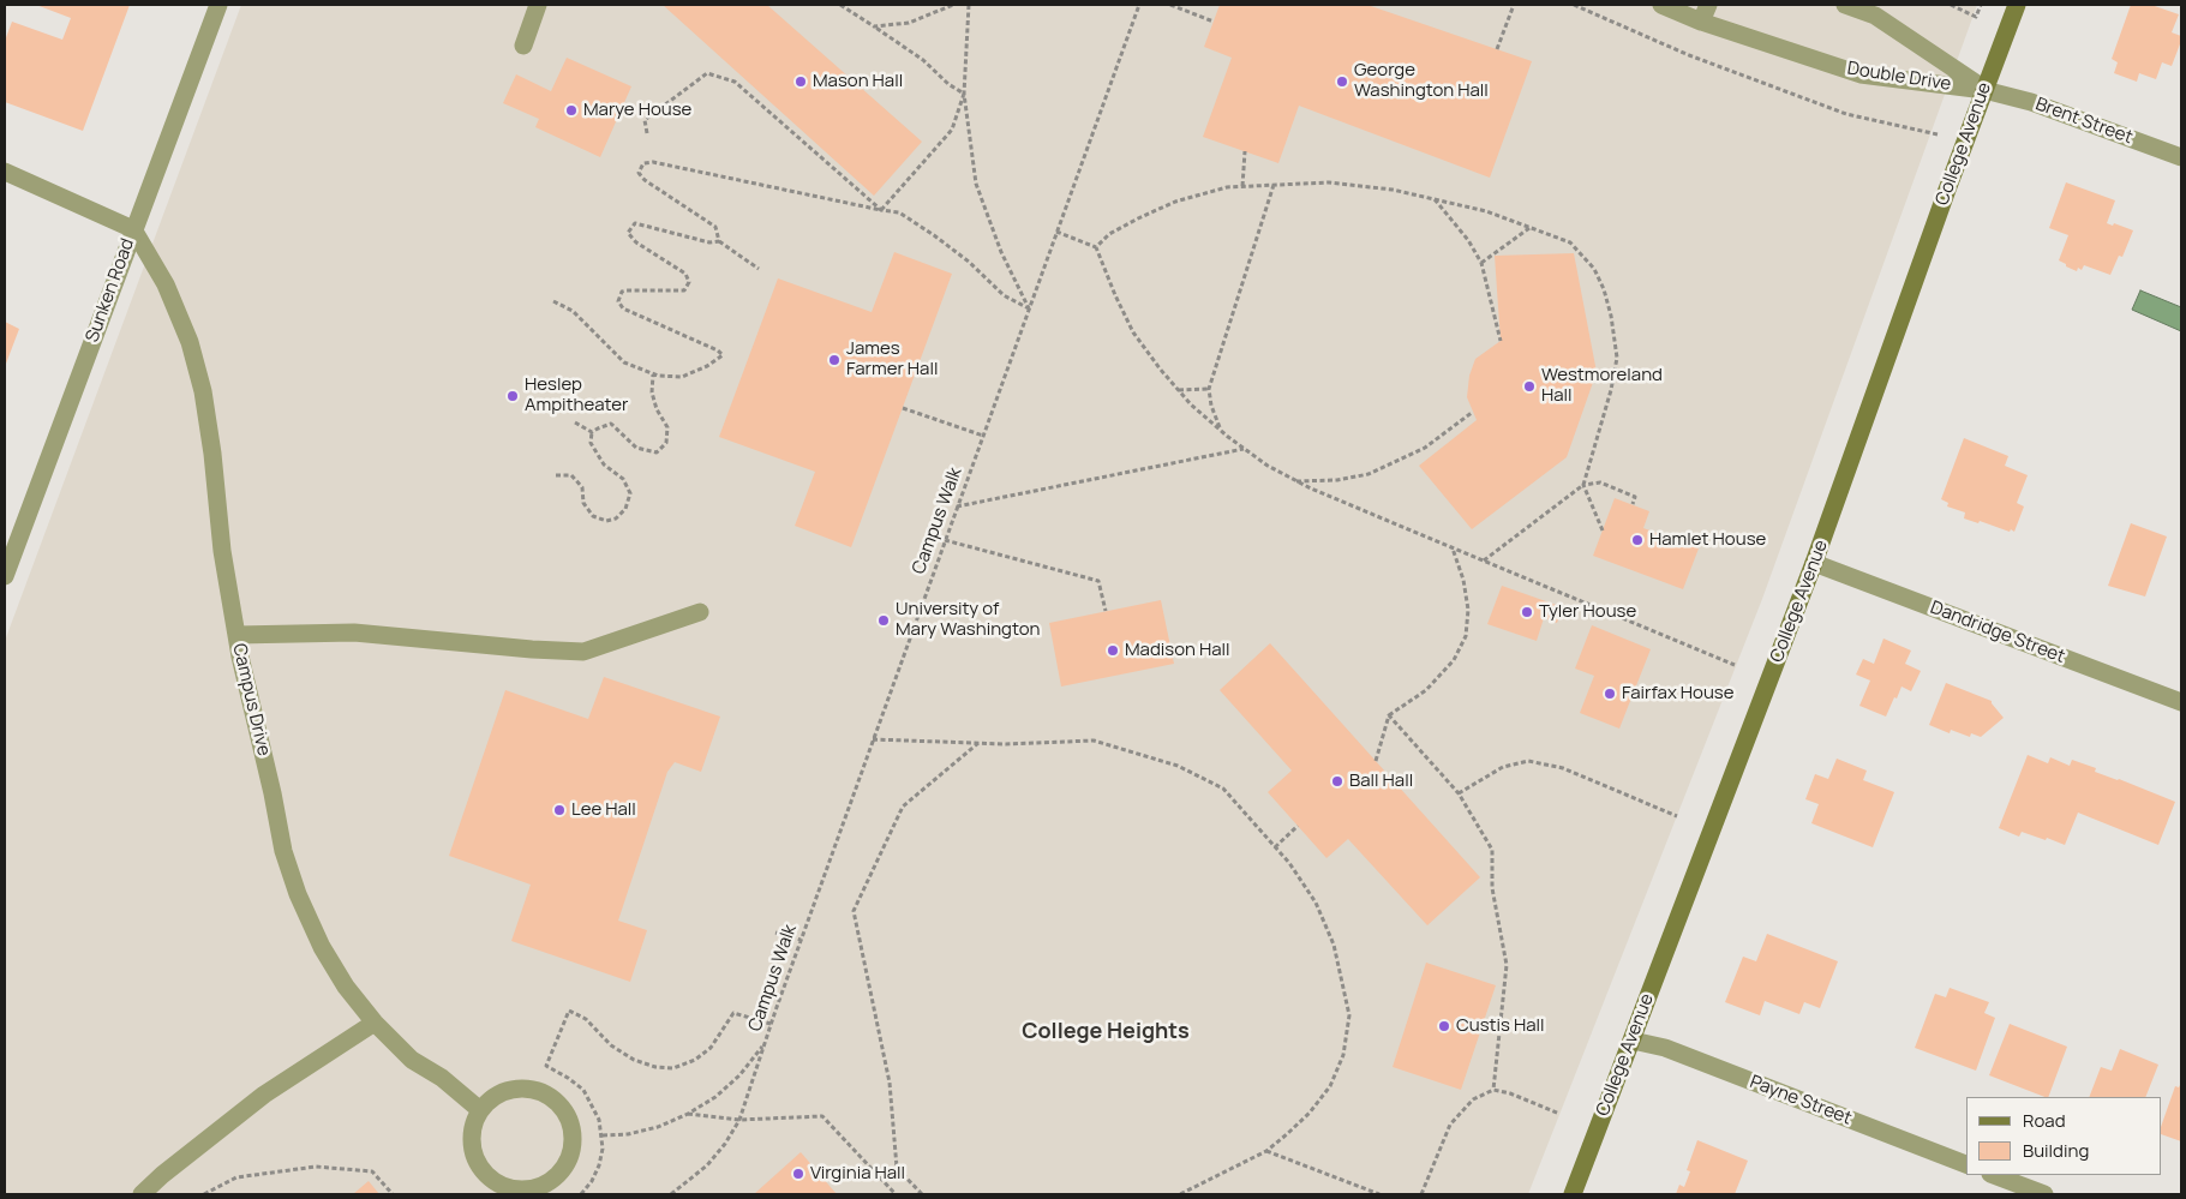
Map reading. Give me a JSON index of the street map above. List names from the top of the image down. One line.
{"streets":{"street":["Double Drive","Brent Street","College Avenue","Sunken Road","Dandridge Street","Campus Drive","Payne Street"],"path":["Campus Walk"]},"crossings":[["Double Drive","Brent Street"],["Double Drive","College Avenue"],["Brent Street","College Avenue"],["College Avenue","Dandridge Street"],["College Avenue","Payne Street"],["Sunken Road","Campus Drive"]],"districts":["College Heights"],"places":["Mason Hall","George Washington Hall","Marye House","James Farmer Hall","Westmoreland Hall","Heslep Ampitheater","Hamlet House","Tyler House","University of Mary Washington","Madison Hall","Fairfax House","Ball Hall","Lee Hall","Custis Hall","Virginia Hall"],"legend":["Road","Building"]}
